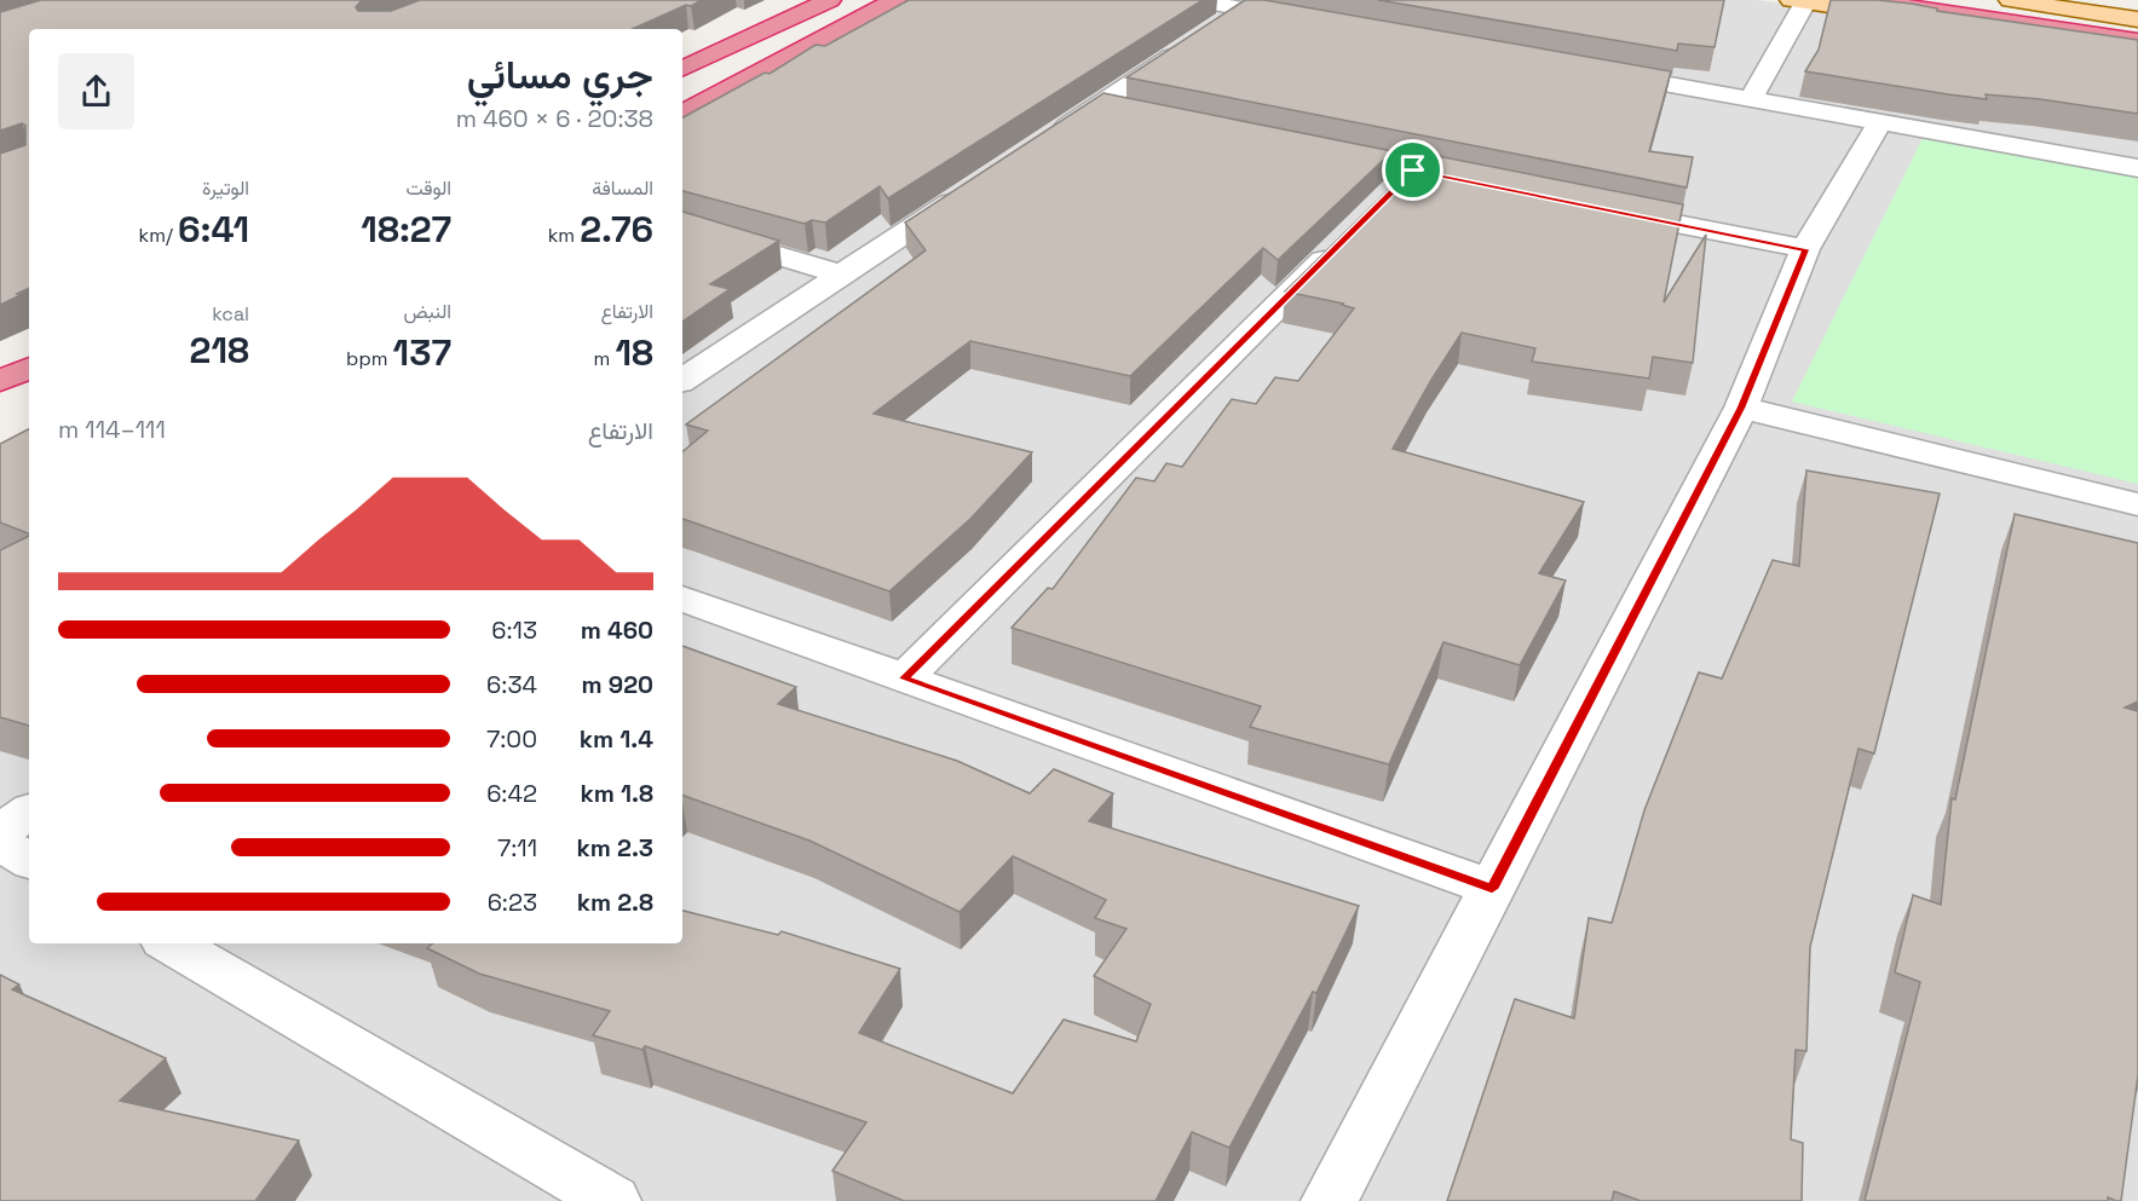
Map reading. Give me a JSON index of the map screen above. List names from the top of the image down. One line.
{"page":{"heading":["جري مسائي","20:38 · 6 × 460 m"],"stats":[["المسافة","2.76 km"],["الوقت","18:27"],["الوتيرة","6:41 /km"],["الارتفاع","18 m"],["النبض","137 bpm"],["kcal","218"]],"chart":["الارتفاع","111–114 m"],"list":[{"name":"460 m","note":"6:13"},{"name":"920 m","note":"6:34"},{"name":"1.4 km","note":"7:00"},{"name":"1.8 km","note":"6:42"},{"name":"2.3 km","note":"7:11"},{"name":"2.8 km","note":"6:23"}]}}
